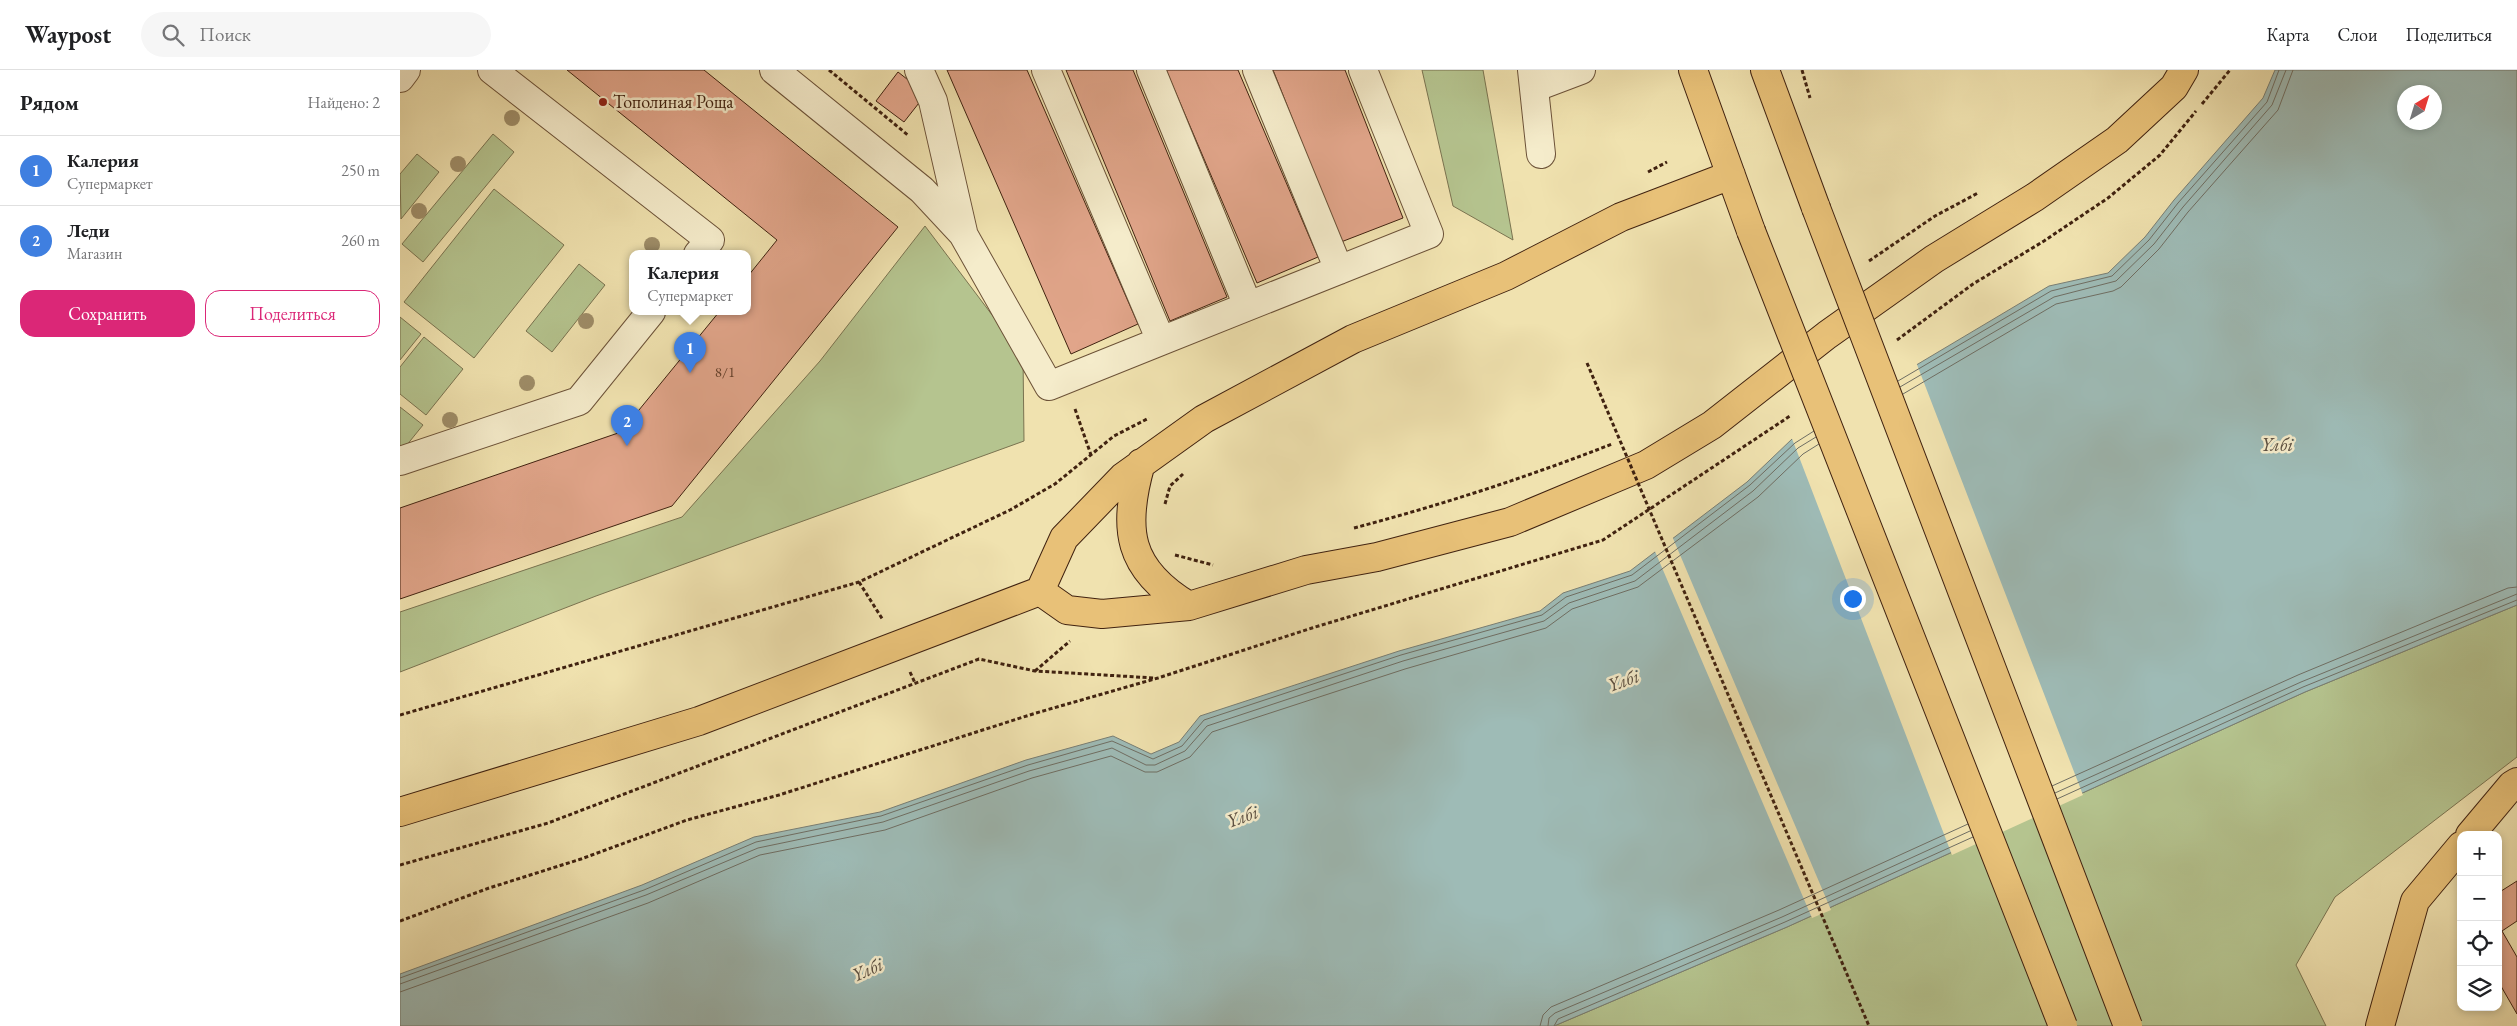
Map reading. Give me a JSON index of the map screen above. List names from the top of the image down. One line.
{"water":["Үлбі"],"places":["Тополиная Роща"],"house_numbers":["8/1"],"north":"top right","page":{"header":"Waypost","search":"Поиск","nav":["Карта","Слои","Поделиться"],"heading":["Рядом","Найдено: 2"],"list":[{"mark":"1","name":"Калерия","note":"Супермаркет","value":"250 m"},{"mark":"2","name":"Леди","note":"Магазин","value":"260 m"}],"popup":["Калерия","Супермаркет"],"buttons":["Сохранить","Поделиться"],"pins":["1","2"],"map_buttons":["+","−"]}}
